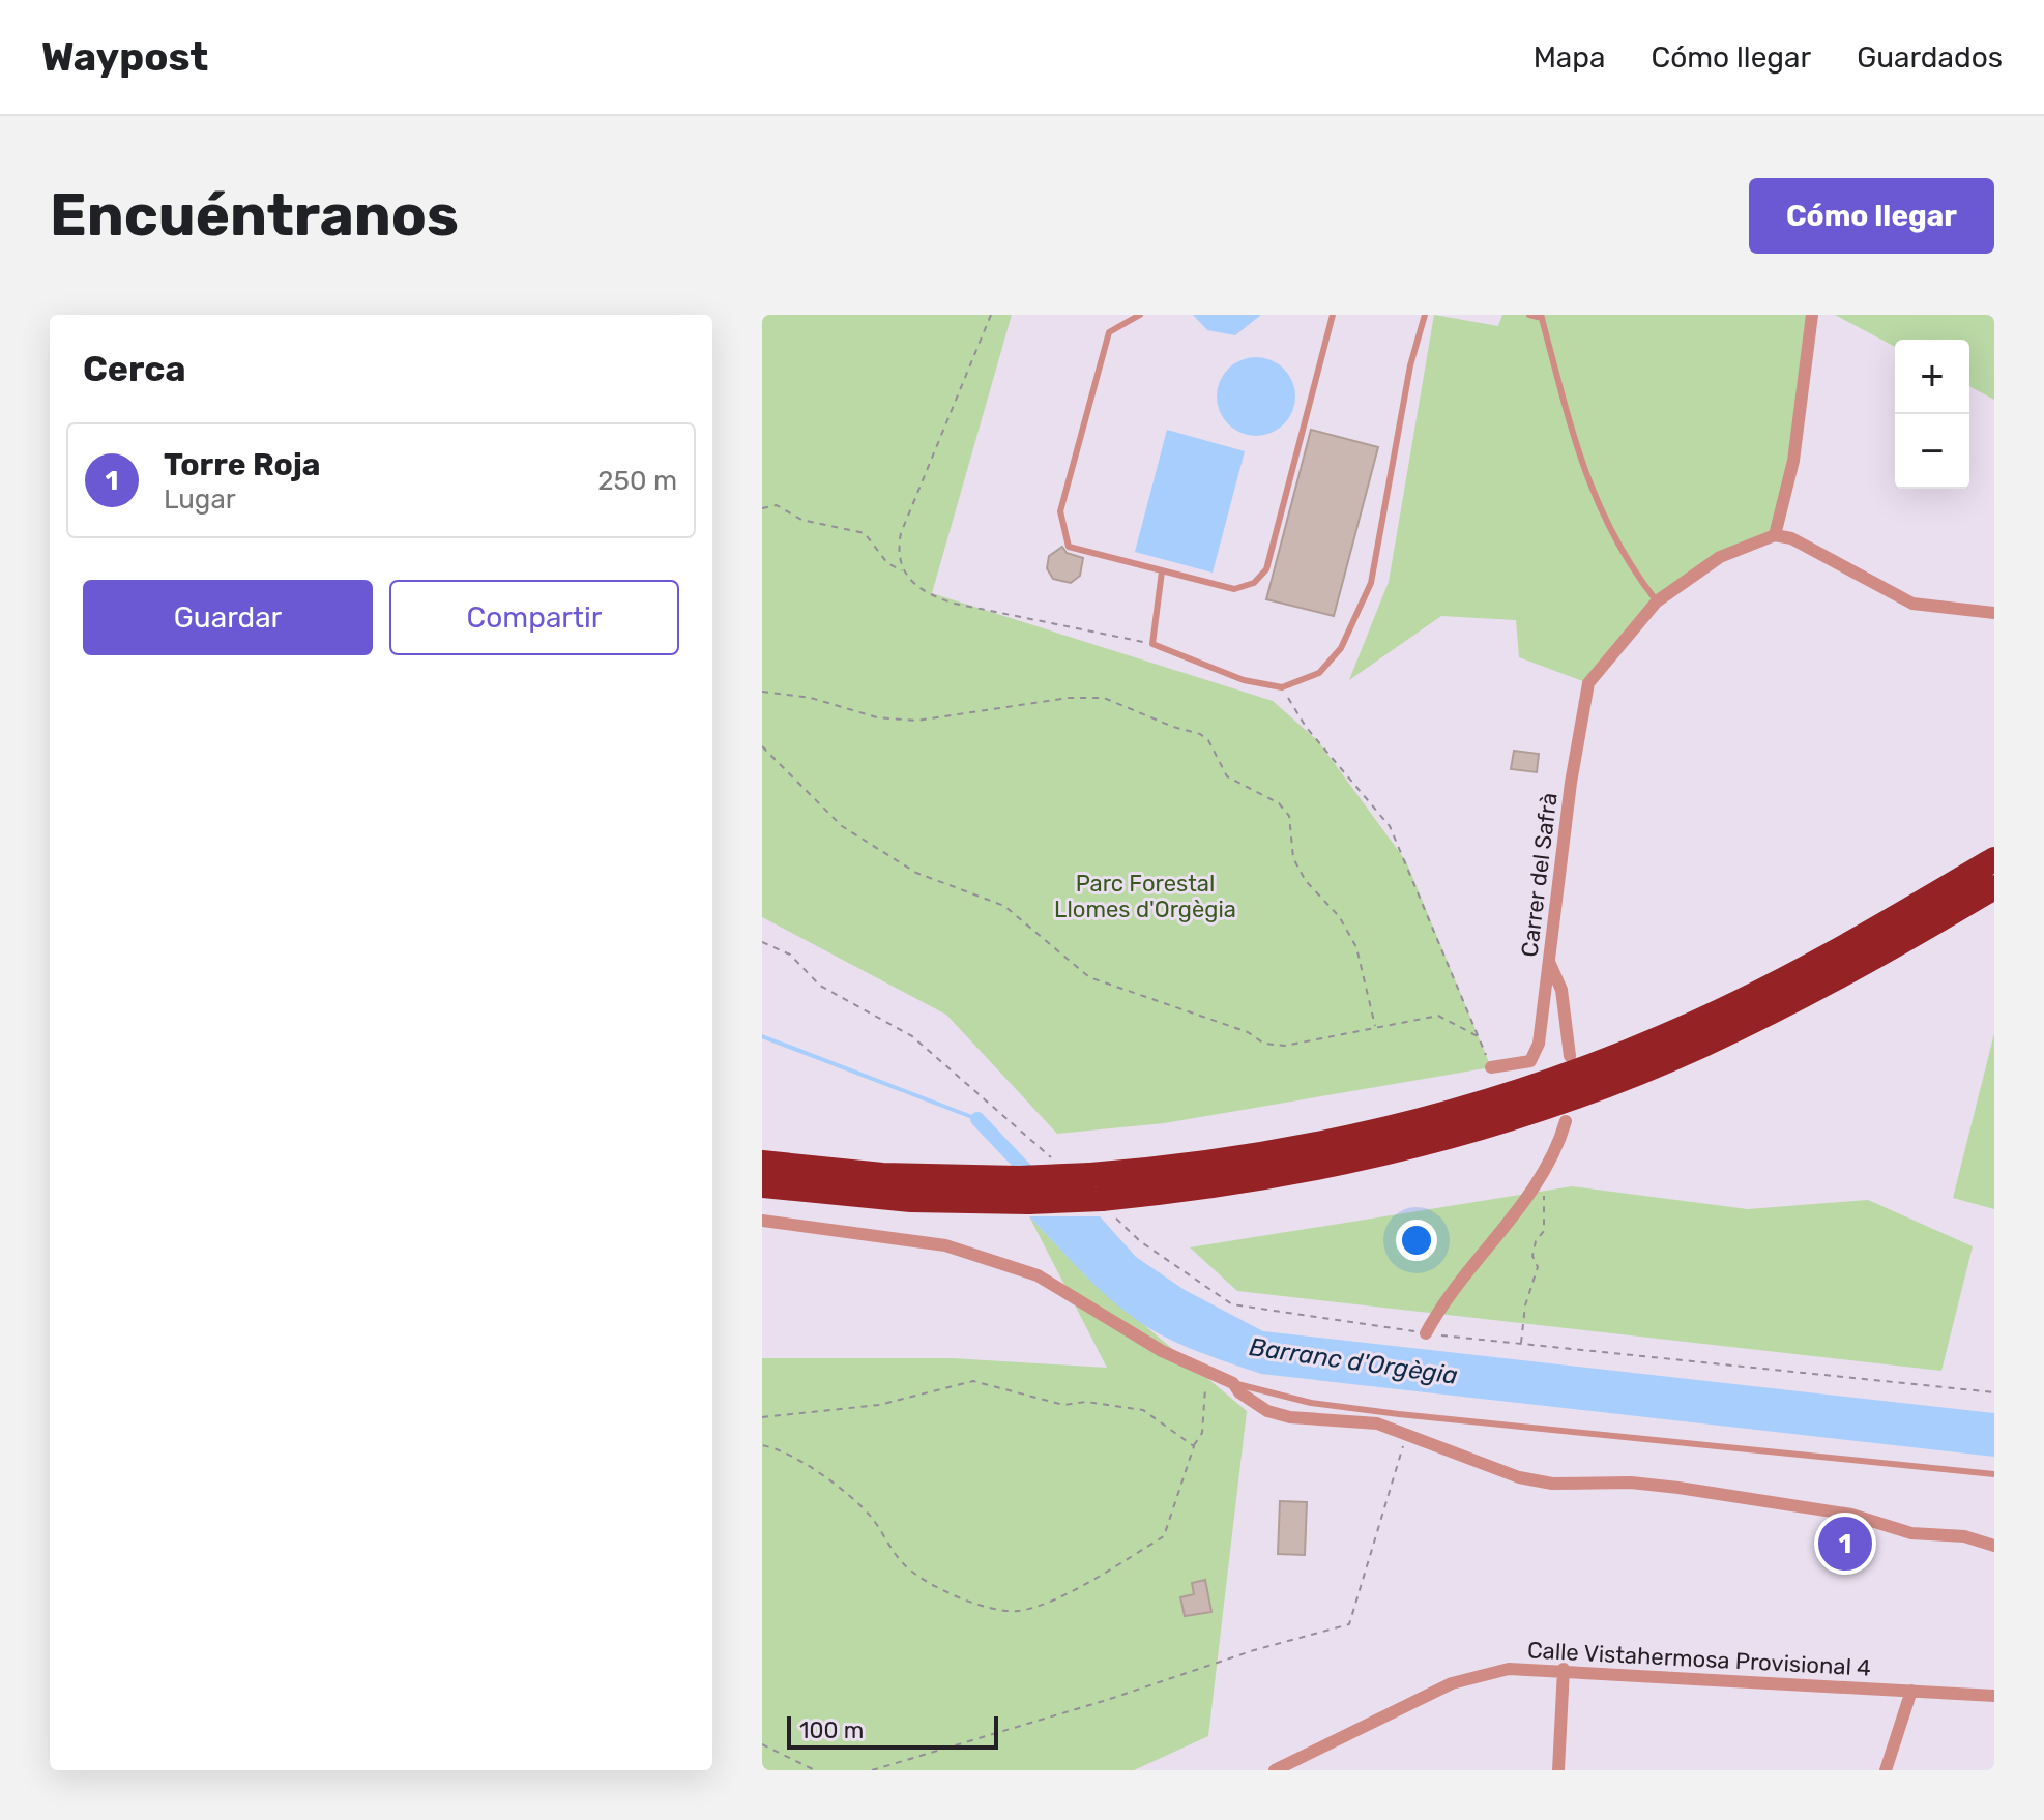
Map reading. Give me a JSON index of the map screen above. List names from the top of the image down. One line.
{"streets":{"street":["Carrer del Safrà","Calle Vistahermosa Provisional 4"]},"water":["Barranc d'Orgègia"],"parks":["Parc Forestal Llomes d'Orgègia"],"scale_bar":"100 m","page":{"header":"Waypost","nav":["Mapa","Cómo llegar","Guardados"],"buttons":["Cómo llegar",["Guardar","Compartir"]],"title":"Encuéntranos","heading":"Cerca","map_buttons":["+","−"],"list":[{"mark":"1","name":"Torre Roja","note":"Lugar","value":"250 m"}],"pins":"1","scale":"100 m"}}
